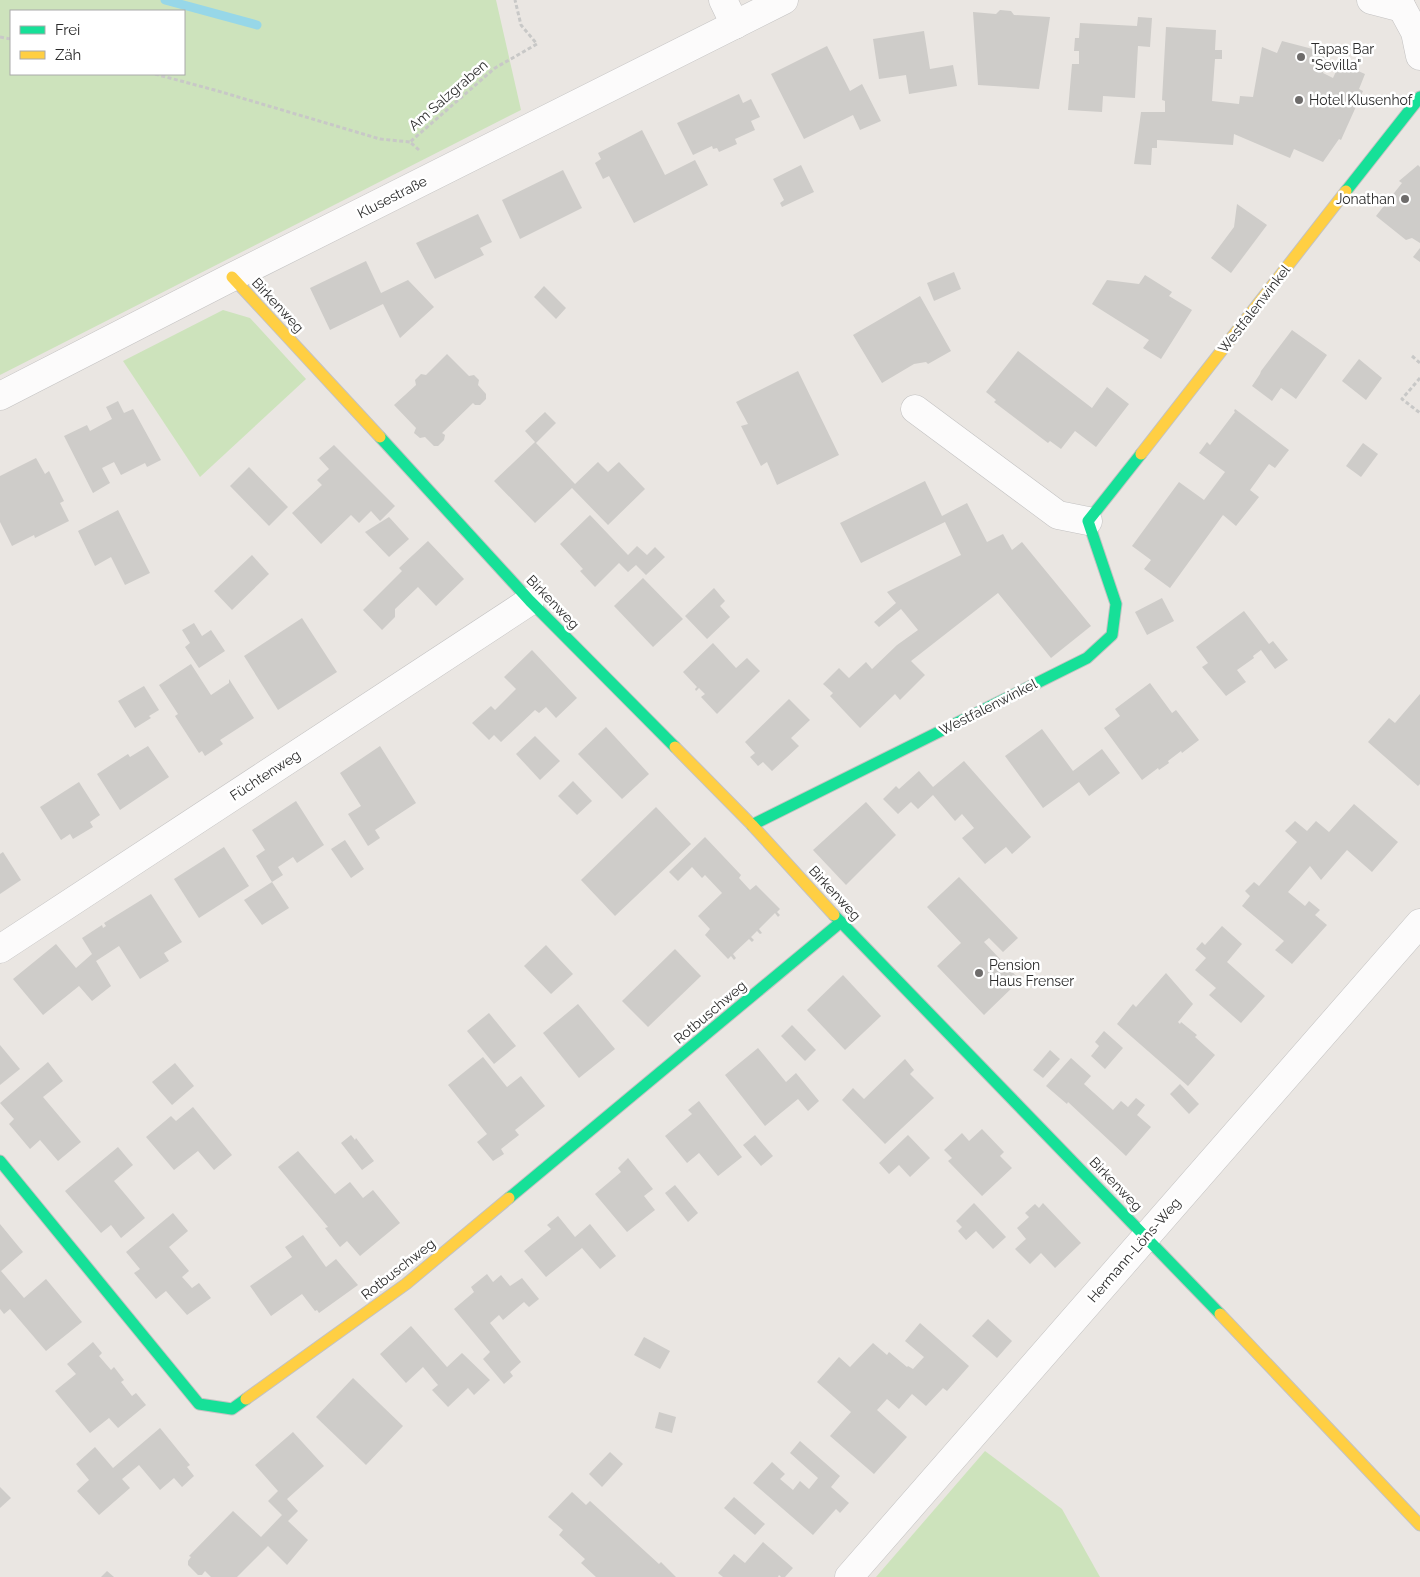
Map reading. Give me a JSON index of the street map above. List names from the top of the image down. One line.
{"streets":{"street":["Klusestraße","Birkenweg","Westfalenwinkel","Füchtenweg","Rotbuschweg","Hermann-Löns-Weg"],"path":["Am Salzgraben"]},"crossings":[["Am Salzgraben","Klusestraße"],["Klusestraße","Birkenweg"],["Birkenweg","Westfalenwinkel"],["Birkenweg","Füchtenweg"],["Birkenweg","Rotbuschweg"],["Birkenweg","Hermann-Löns-Weg"]],"places":["Tapas Bar \"Sevilla\"","Hotel Klusenhof","Jonathan","Pension Haus Frenser"],"legend":["Frei","Zäh"]}
